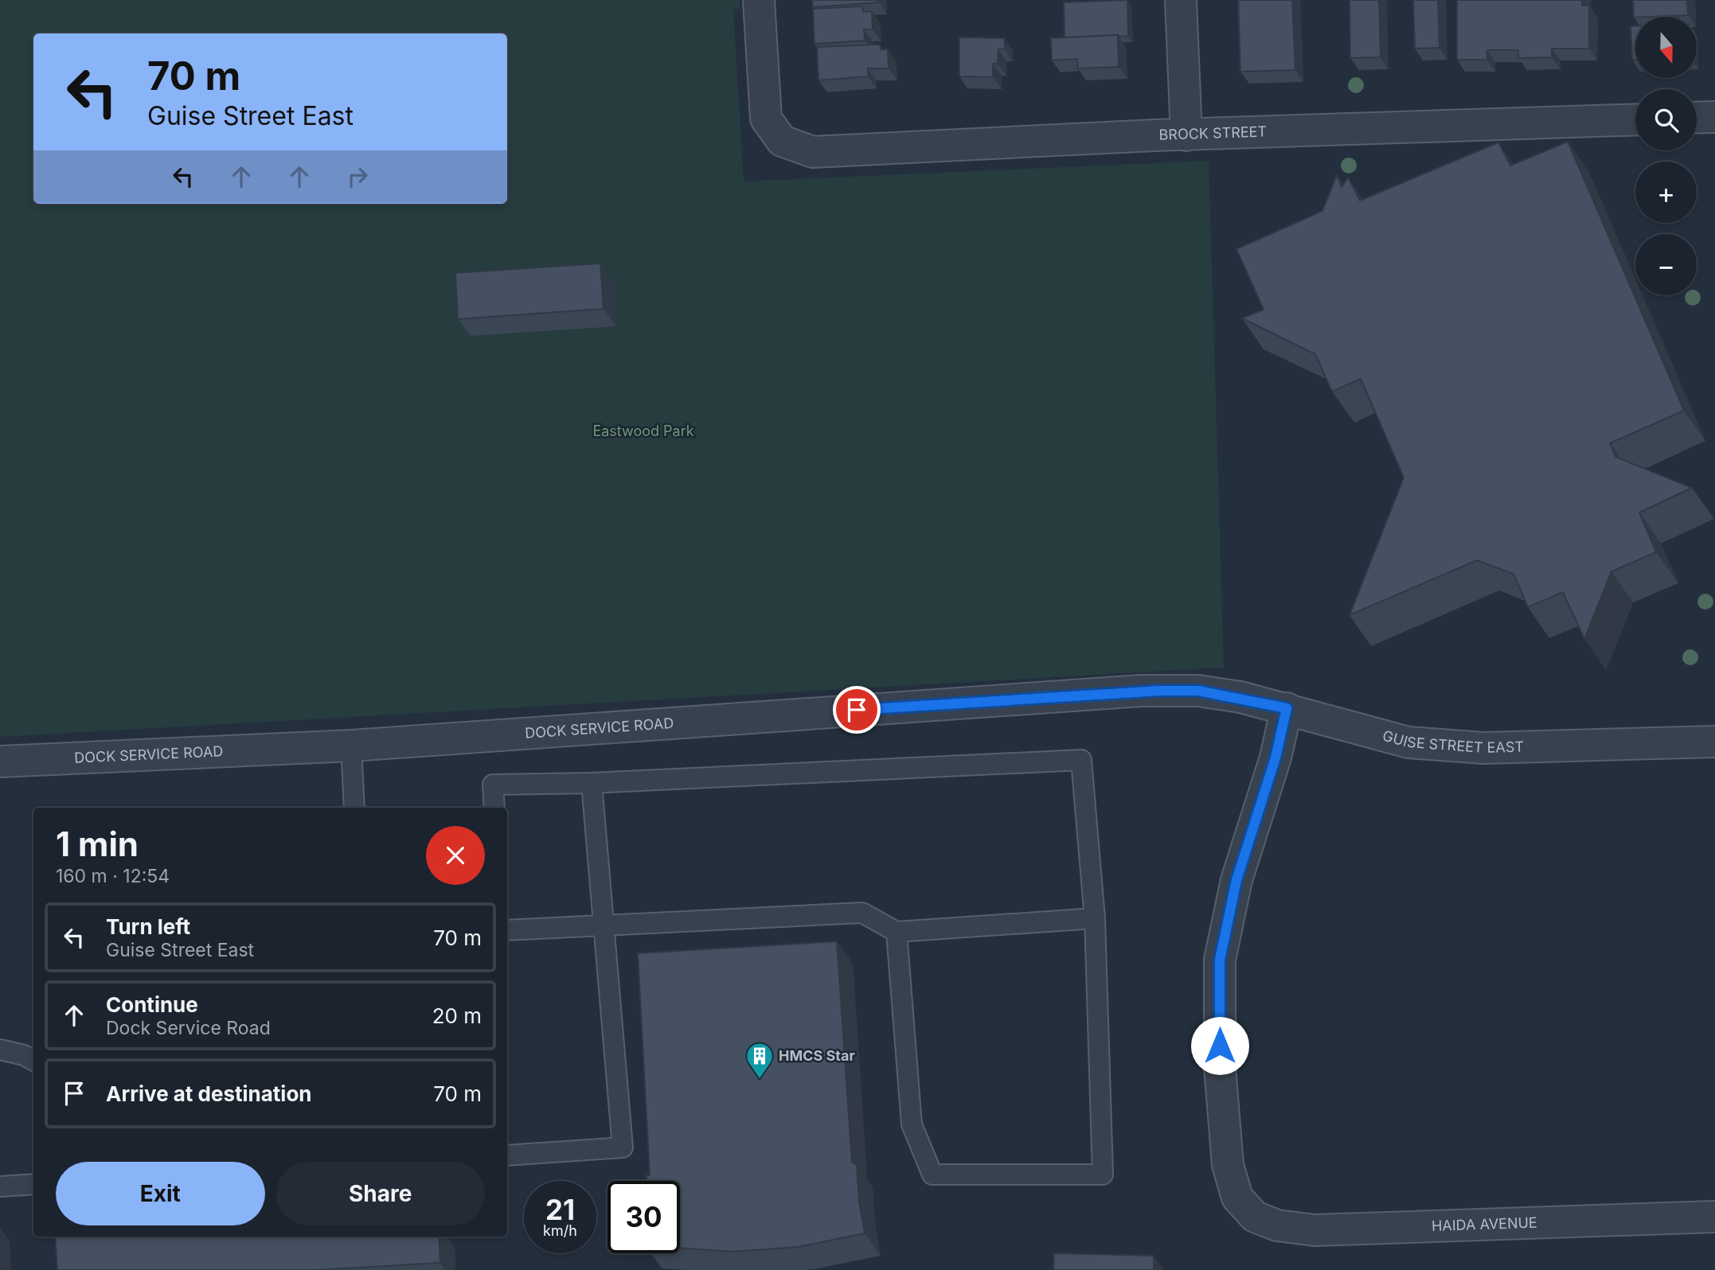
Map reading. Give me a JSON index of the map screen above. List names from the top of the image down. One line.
{"streets":{"street":["BROCK STREET","DOCK SERVICE ROAD","GUISE STREET EAST","HAIDA AVENUE"]},"crossings":[["DOCK SERVICE ROAD","GUISE STREET EAST"],["GUISE STREET EAST","HAIDA AVENUE"]],"parks":["Eastwood Park"],"places":{"building":["HMCS Star"]},"north":"bottom","page":{"map_buttons":["+","−"],"turn":["70 m","Guise Street East"],"heading":["1 min","160 m · 12:54"],"list":[{"name":"Turn left","note":"Guise Street East","value":"70 m"},{"name":"Continue","note":"Dock Service Road","value":"20 m"},{"name":"Arrive at destination","value":"70 m"}],"buttons":["Exit","Share"],"speed":"21 km/h","limit":"30"}}
